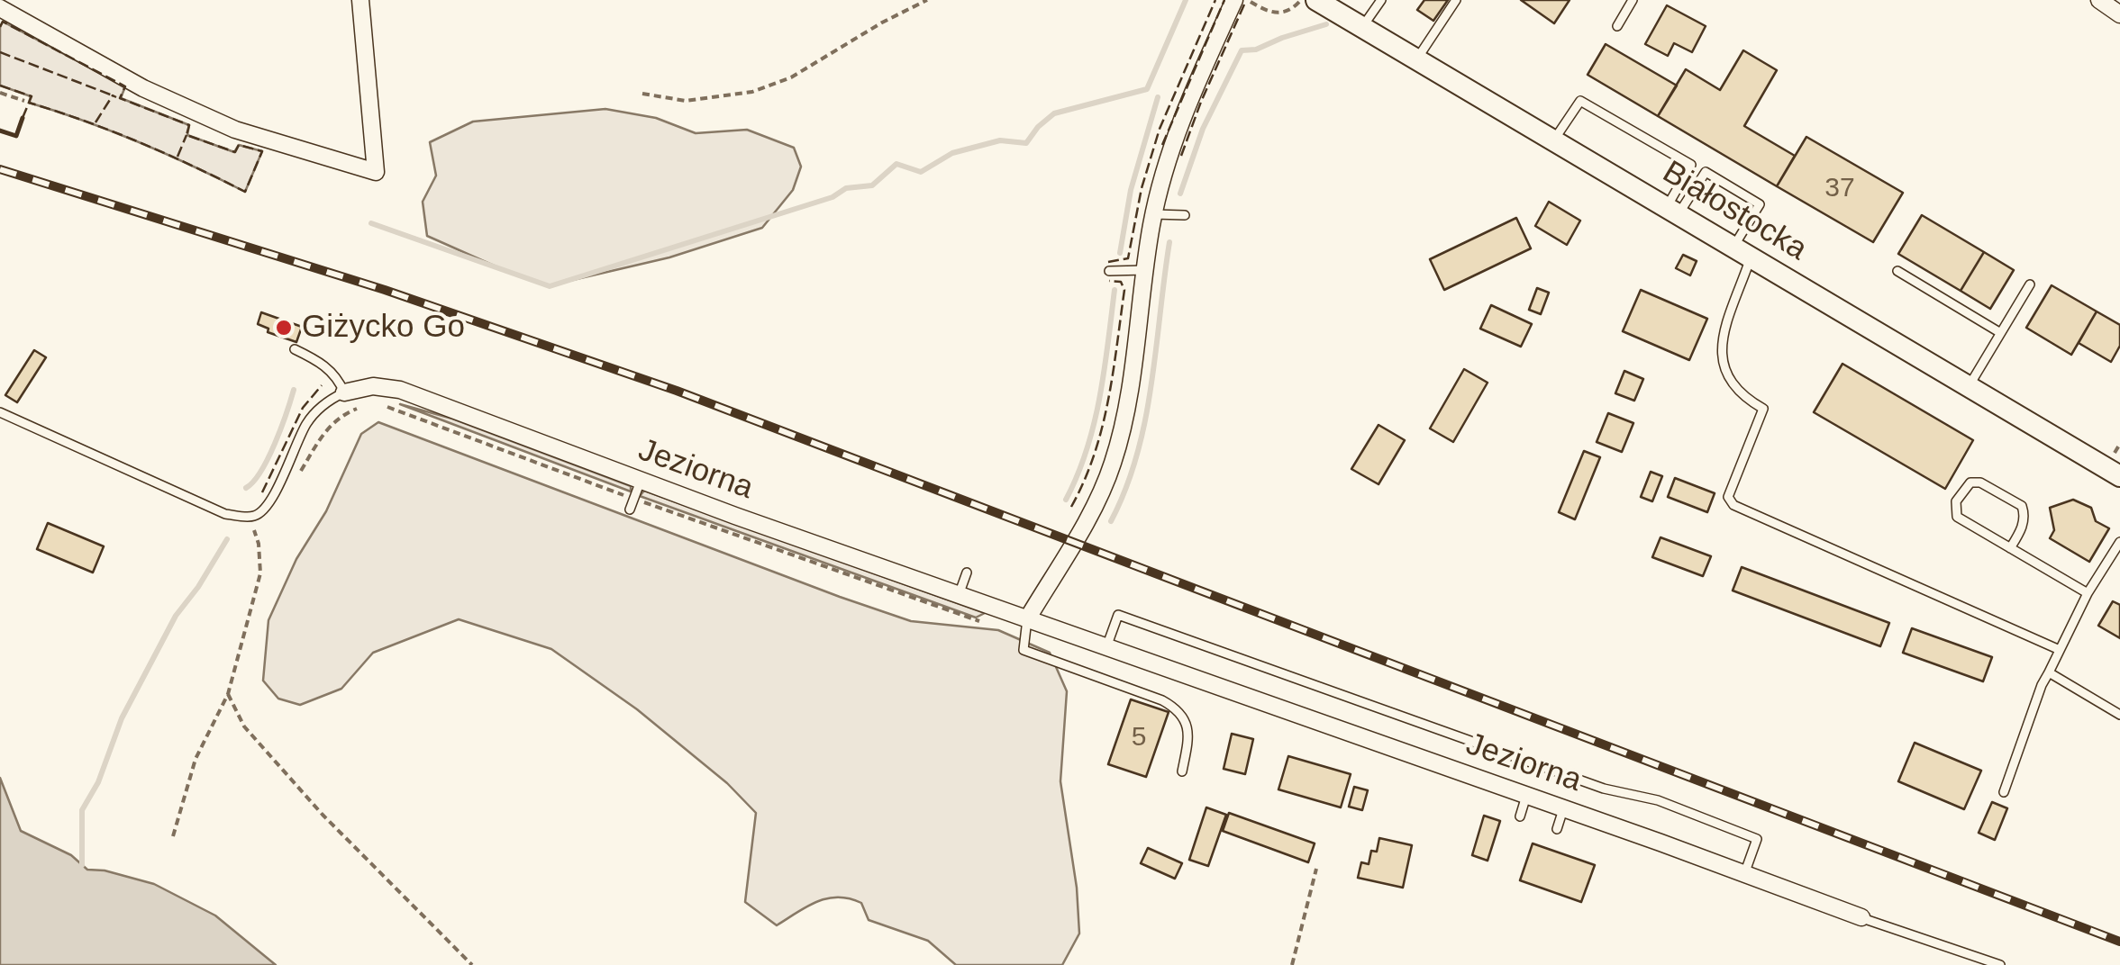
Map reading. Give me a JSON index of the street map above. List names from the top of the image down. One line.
{"streets":{"street":["Białostocka","Jeziorna"]},"places":["Giżycko Go"],"house_numbers":["37","5"]}
